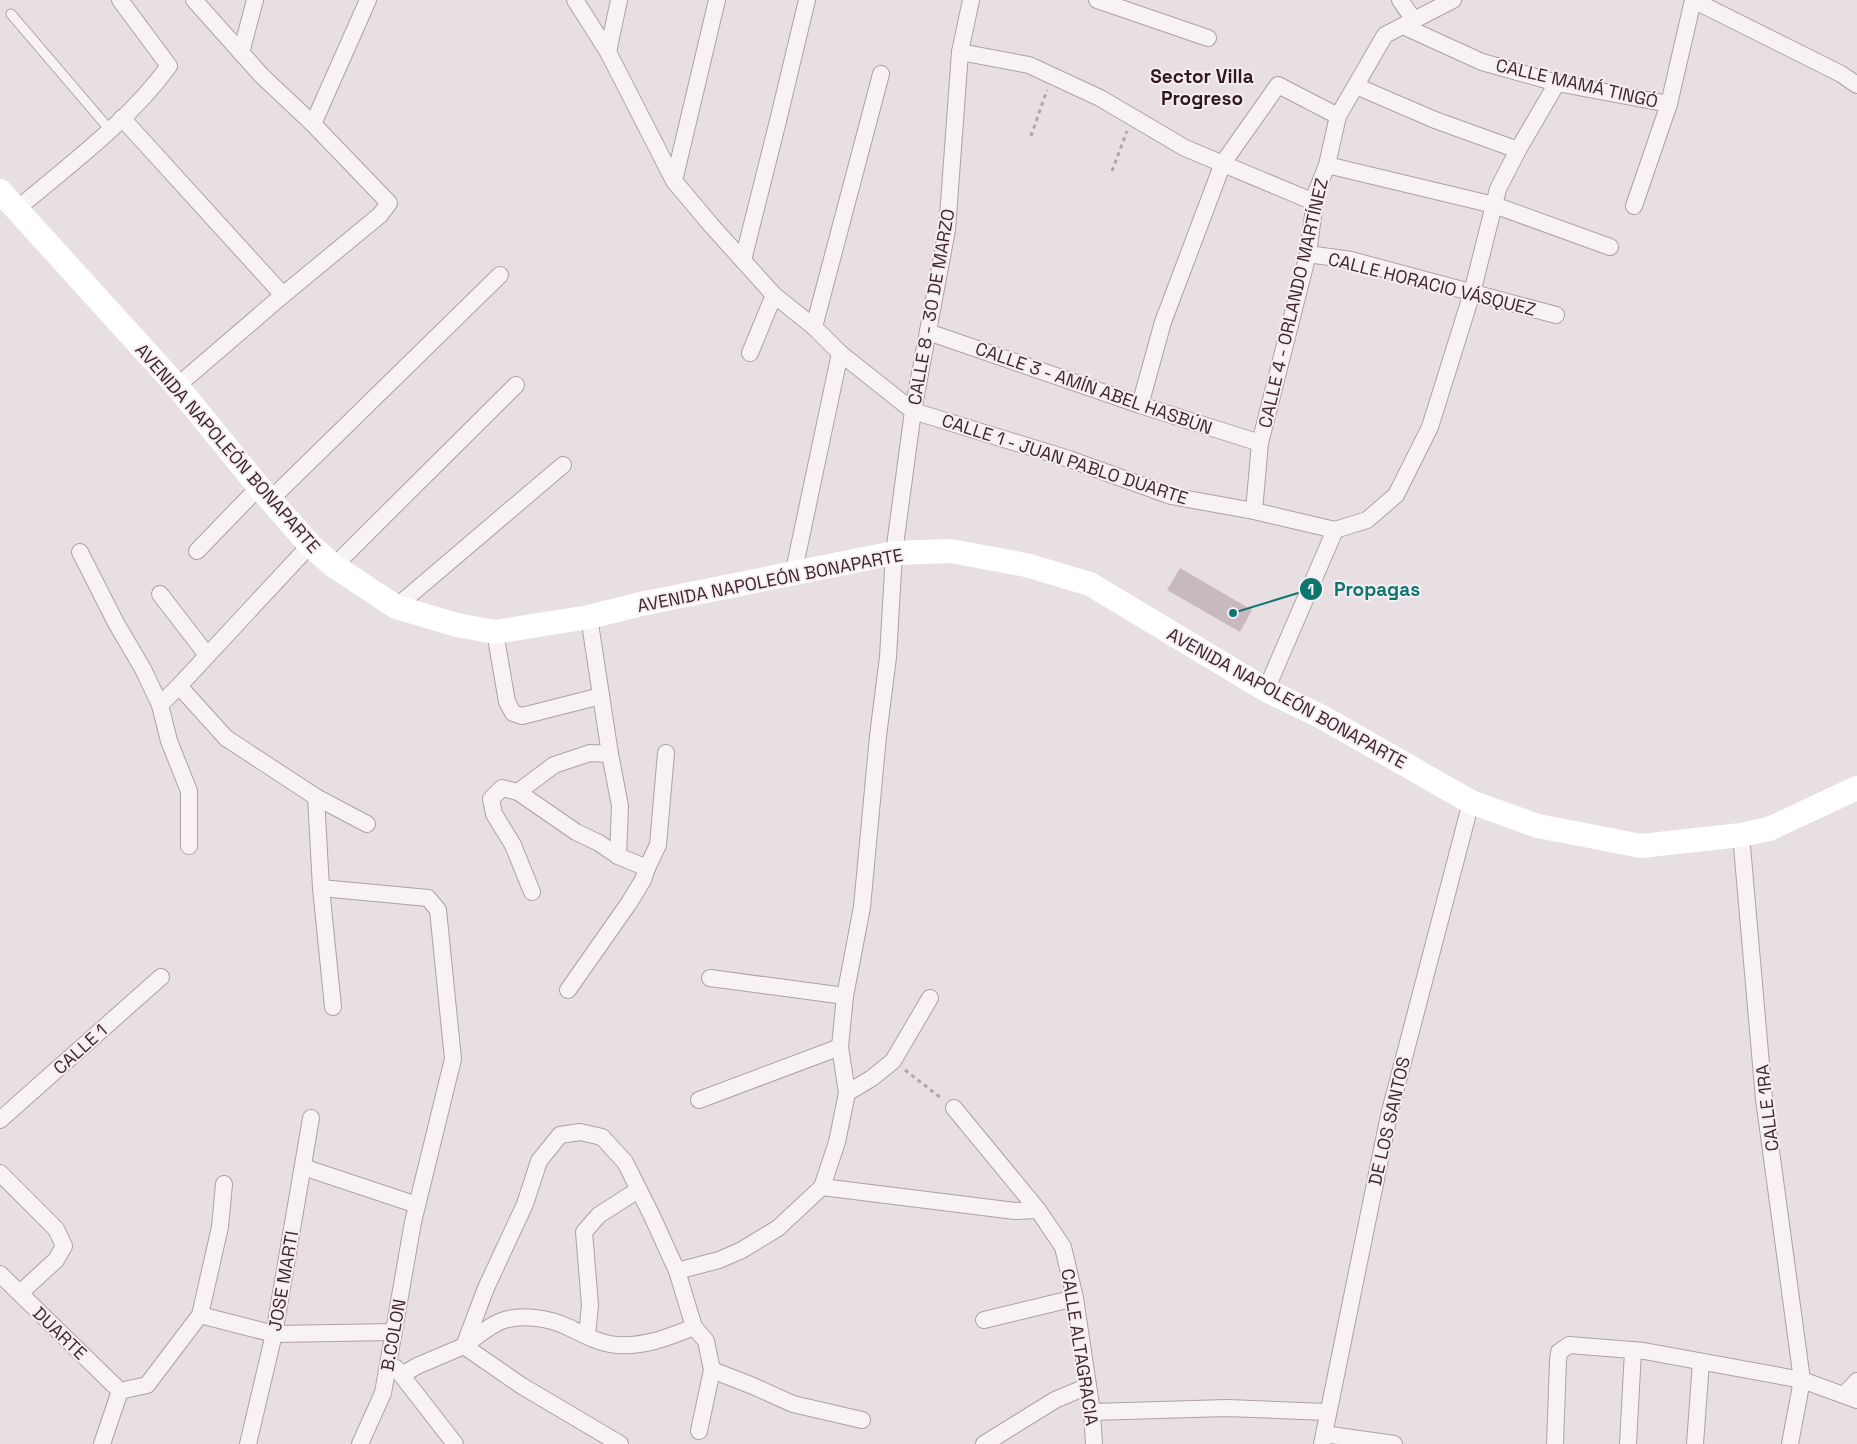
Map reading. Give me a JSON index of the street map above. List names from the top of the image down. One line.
{"streets":{"main road":["AVENIDA NAPOLEÓN BONAPARTE"],"street":["CALLE MAMÁ TINGÓ","CALLE HORACIO VÁSQUEZ","CALLE 4 - ORLANDO MARTÍNEZ","CALLE 8 - 30 DE MARZO","CALLE 3 - AMÍN ABEL HASBÚN","CALLE 1 - JUAN PABLO DUARTE","CALLE 1","CALLE 1RA","DE LOS SANTOS","JOSE MARTI","DUARTE","B.COLON","CALLE ALTAGRACIA"]},"crossings":[["CALLE MAMÁ TINGÓ","CALLE 4 - ORLANDO MARTÍNEZ"],["CALLE HORACIO VÁSQUEZ","CALLE 4 - ORLANDO MARTÍNEZ"],["CALLE 4 - ORLANDO MARTÍNEZ","CALLE 3 - AMÍN ABEL HASBÚN"],["CALLE 4 - ORLANDO MARTÍNEZ","CALLE 1 - JUAN PABLO DUARTE"],["CALLE 8 - 30 DE MARZO","CALLE 3 - AMÍN ABEL HASBÚN"],["CALLE 8 - 30 DE MARZO","AVENIDA NAPOLEÓN BONAPARTE"],["CALLE 8 - 30 DE MARZO","CALLE 1 - JUAN PABLO DUARTE"],["AVENIDA NAPOLEÓN BONAPARTE","CALLE 1RA"],["AVENIDA NAPOLEÓN BONAPARTE","DE LOS SANTOS"]],"districts":["Sector Villa Progreso"],"places":["Propagas"]}
